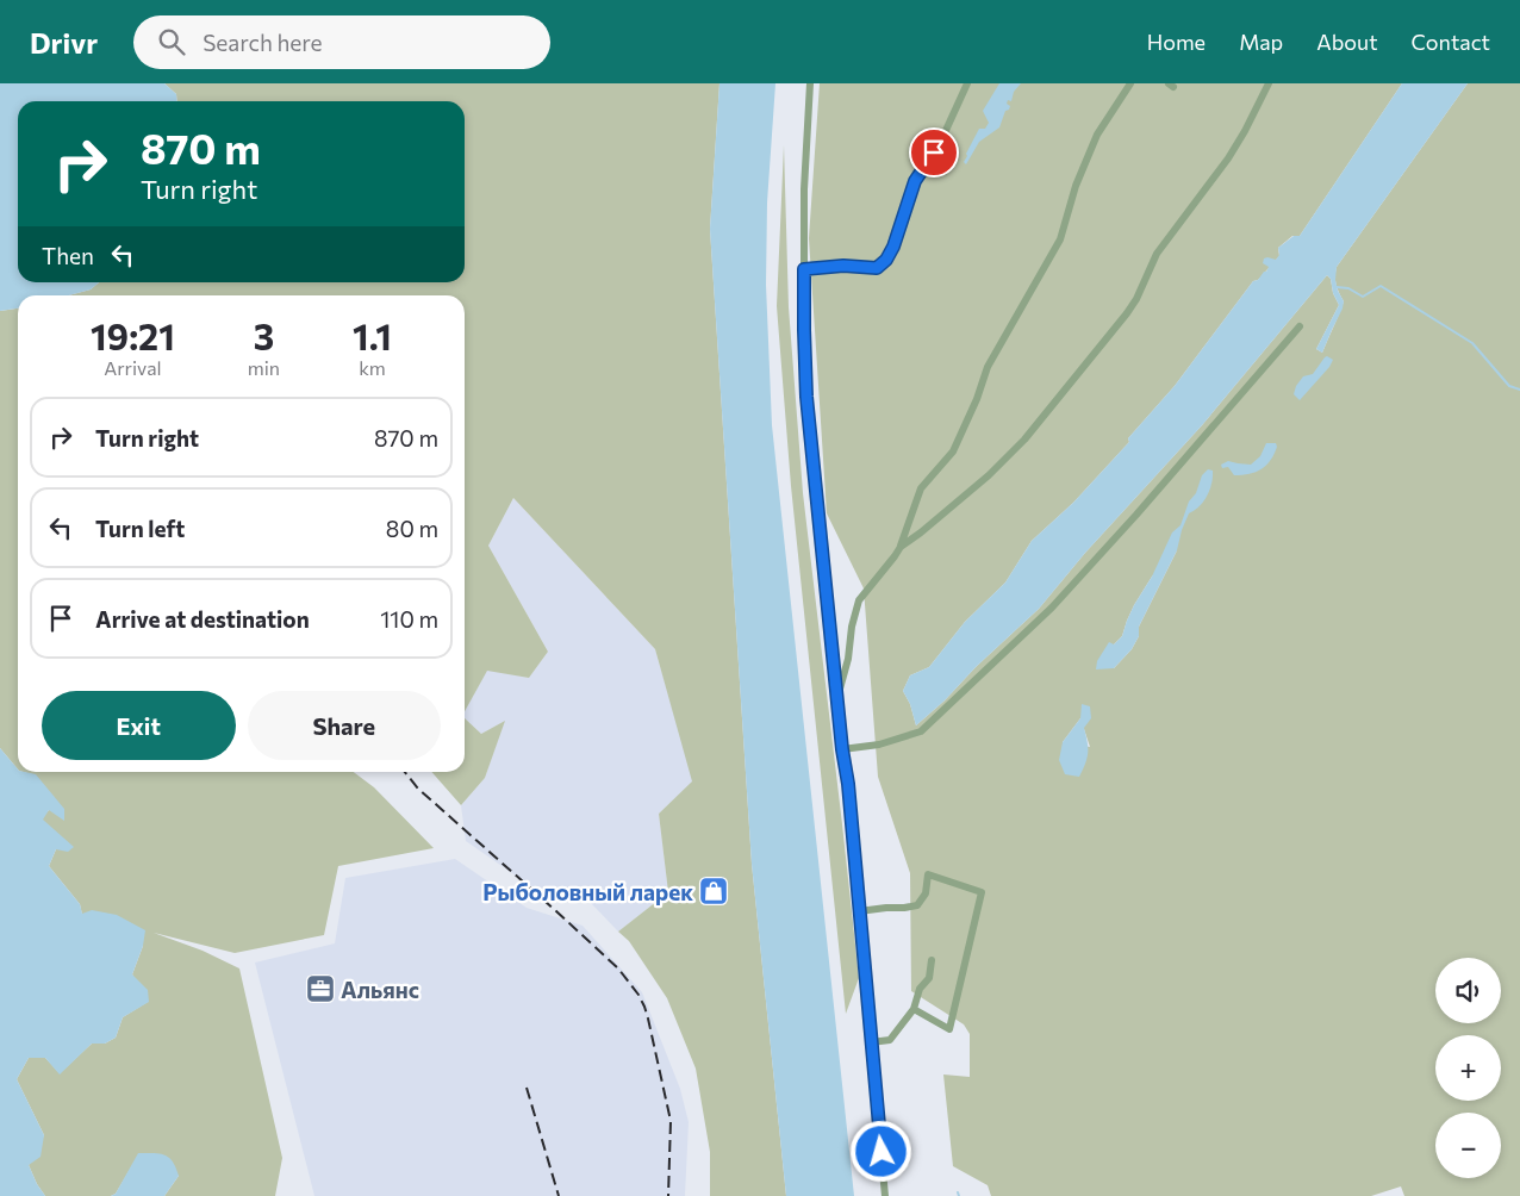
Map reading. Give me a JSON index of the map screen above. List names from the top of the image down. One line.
{"places":{"shop":["Рыболовный ларек"],"office":["Альянс"]},"page":{"header":"Drivr","search":"Search here","nav":["Home","Map","About","Contact"],"turn":["870 m","Turn right"],"then":"Then","eta":["19:21","Arrival","3","min","1.1","km"],"list":[{"name":"Turn right","value":"870 m"},{"name":"Turn left","value":"80 m"},{"name":"Arrive at destination","value":"110 m"}],"buttons":["Exit","Share"],"map_buttons":["+","−"]}}
